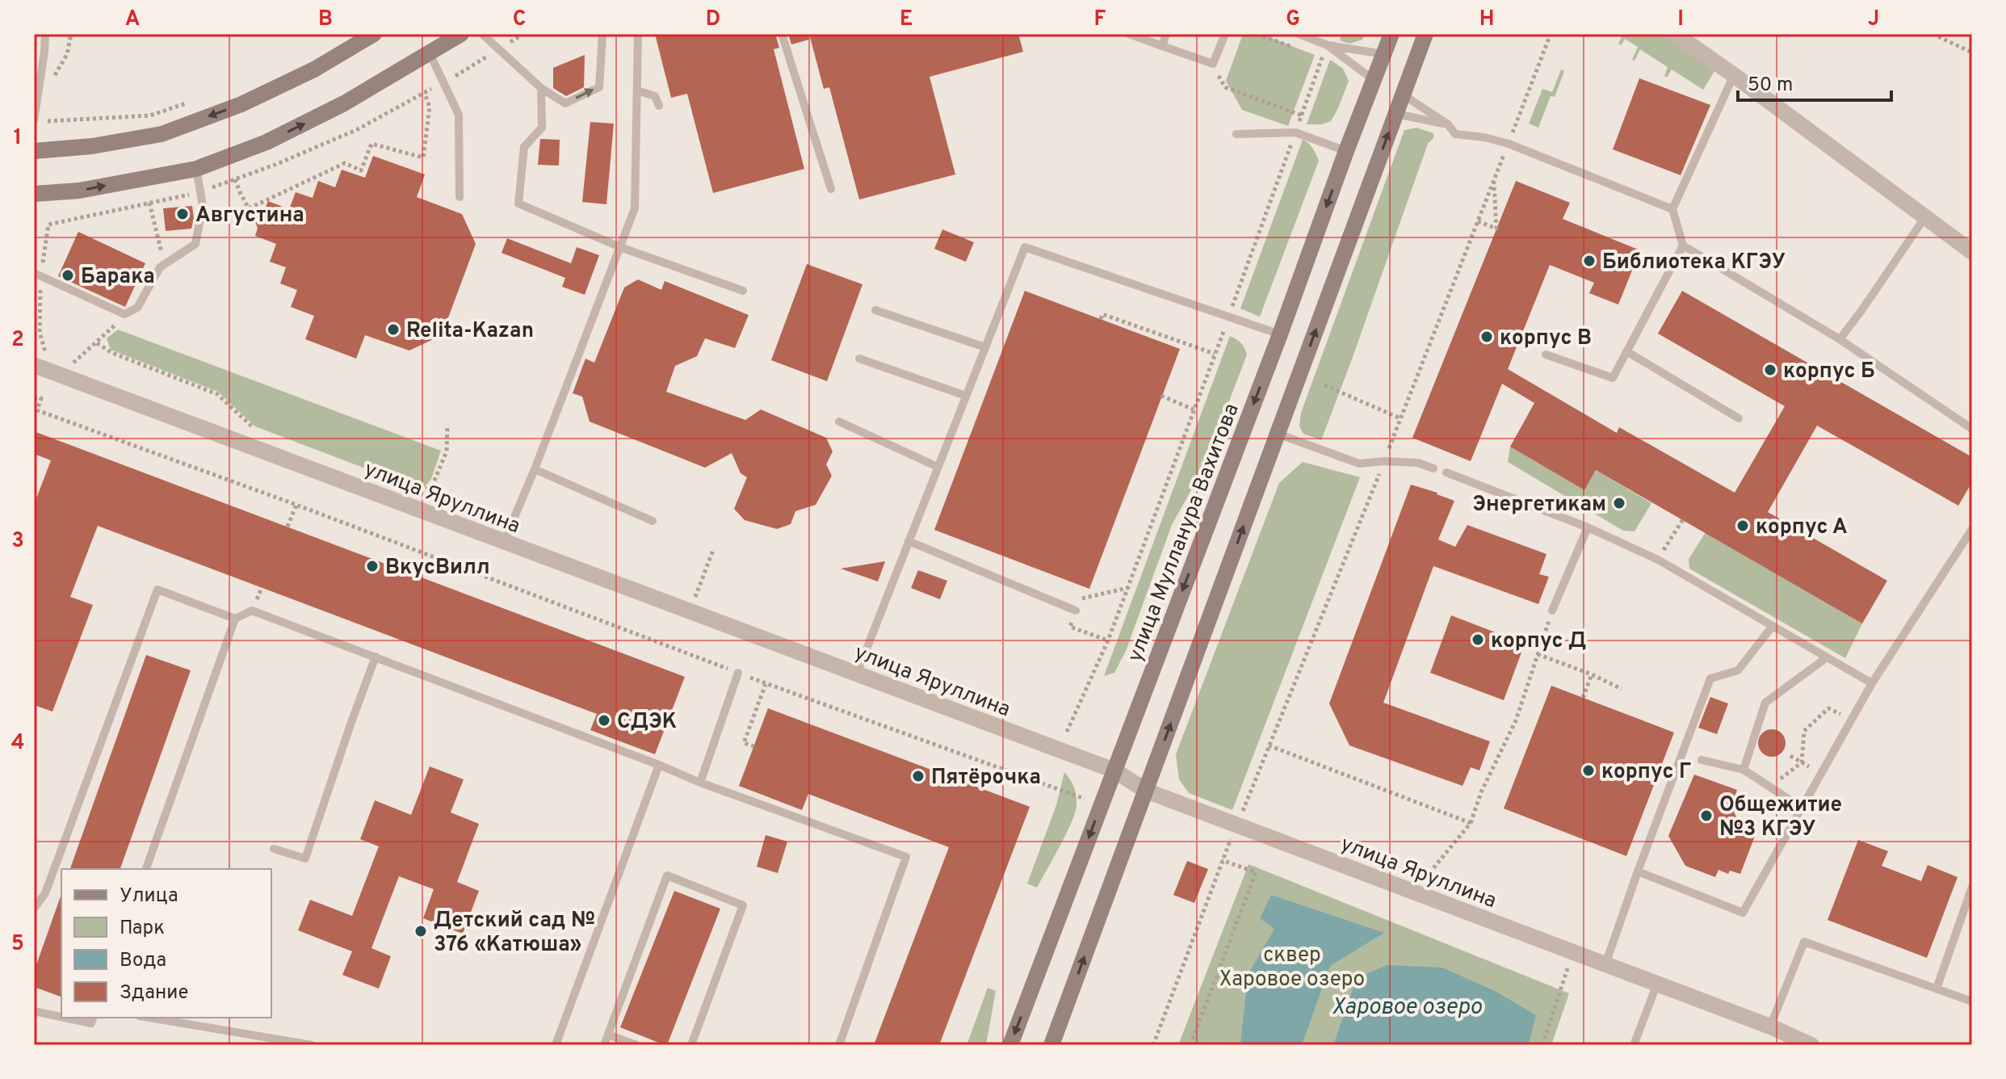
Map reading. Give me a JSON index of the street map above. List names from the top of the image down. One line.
{"streets":{"main road":["улица Мулланура Вахитова"],"street":["улица Яруллина"]},"crossings":[["улица Яруллина","улица Мулланура Вахитова"]],"water":["Харовое озеро"],"parks":["сквер Харовое озеро"],"places":["Августина","Библиотека КГЭУ","Барака","Relita-Kazan","корпус В","корпус Б","Энергетикам","корпус А","ВкусВилл","корпус Д","СДЭК","корпус Г","Пятёрочка","Общежитие №3 КГЭУ","Детский сад № 376 «Катюша»"],"legend":["Улица","Парк","Вода","Здание"],"scale_bar":"50 m","grid":{"columns":["A","B","C","D","E","F","G","H","I","J"],"rows":["1","2","3","4","5"]}}
